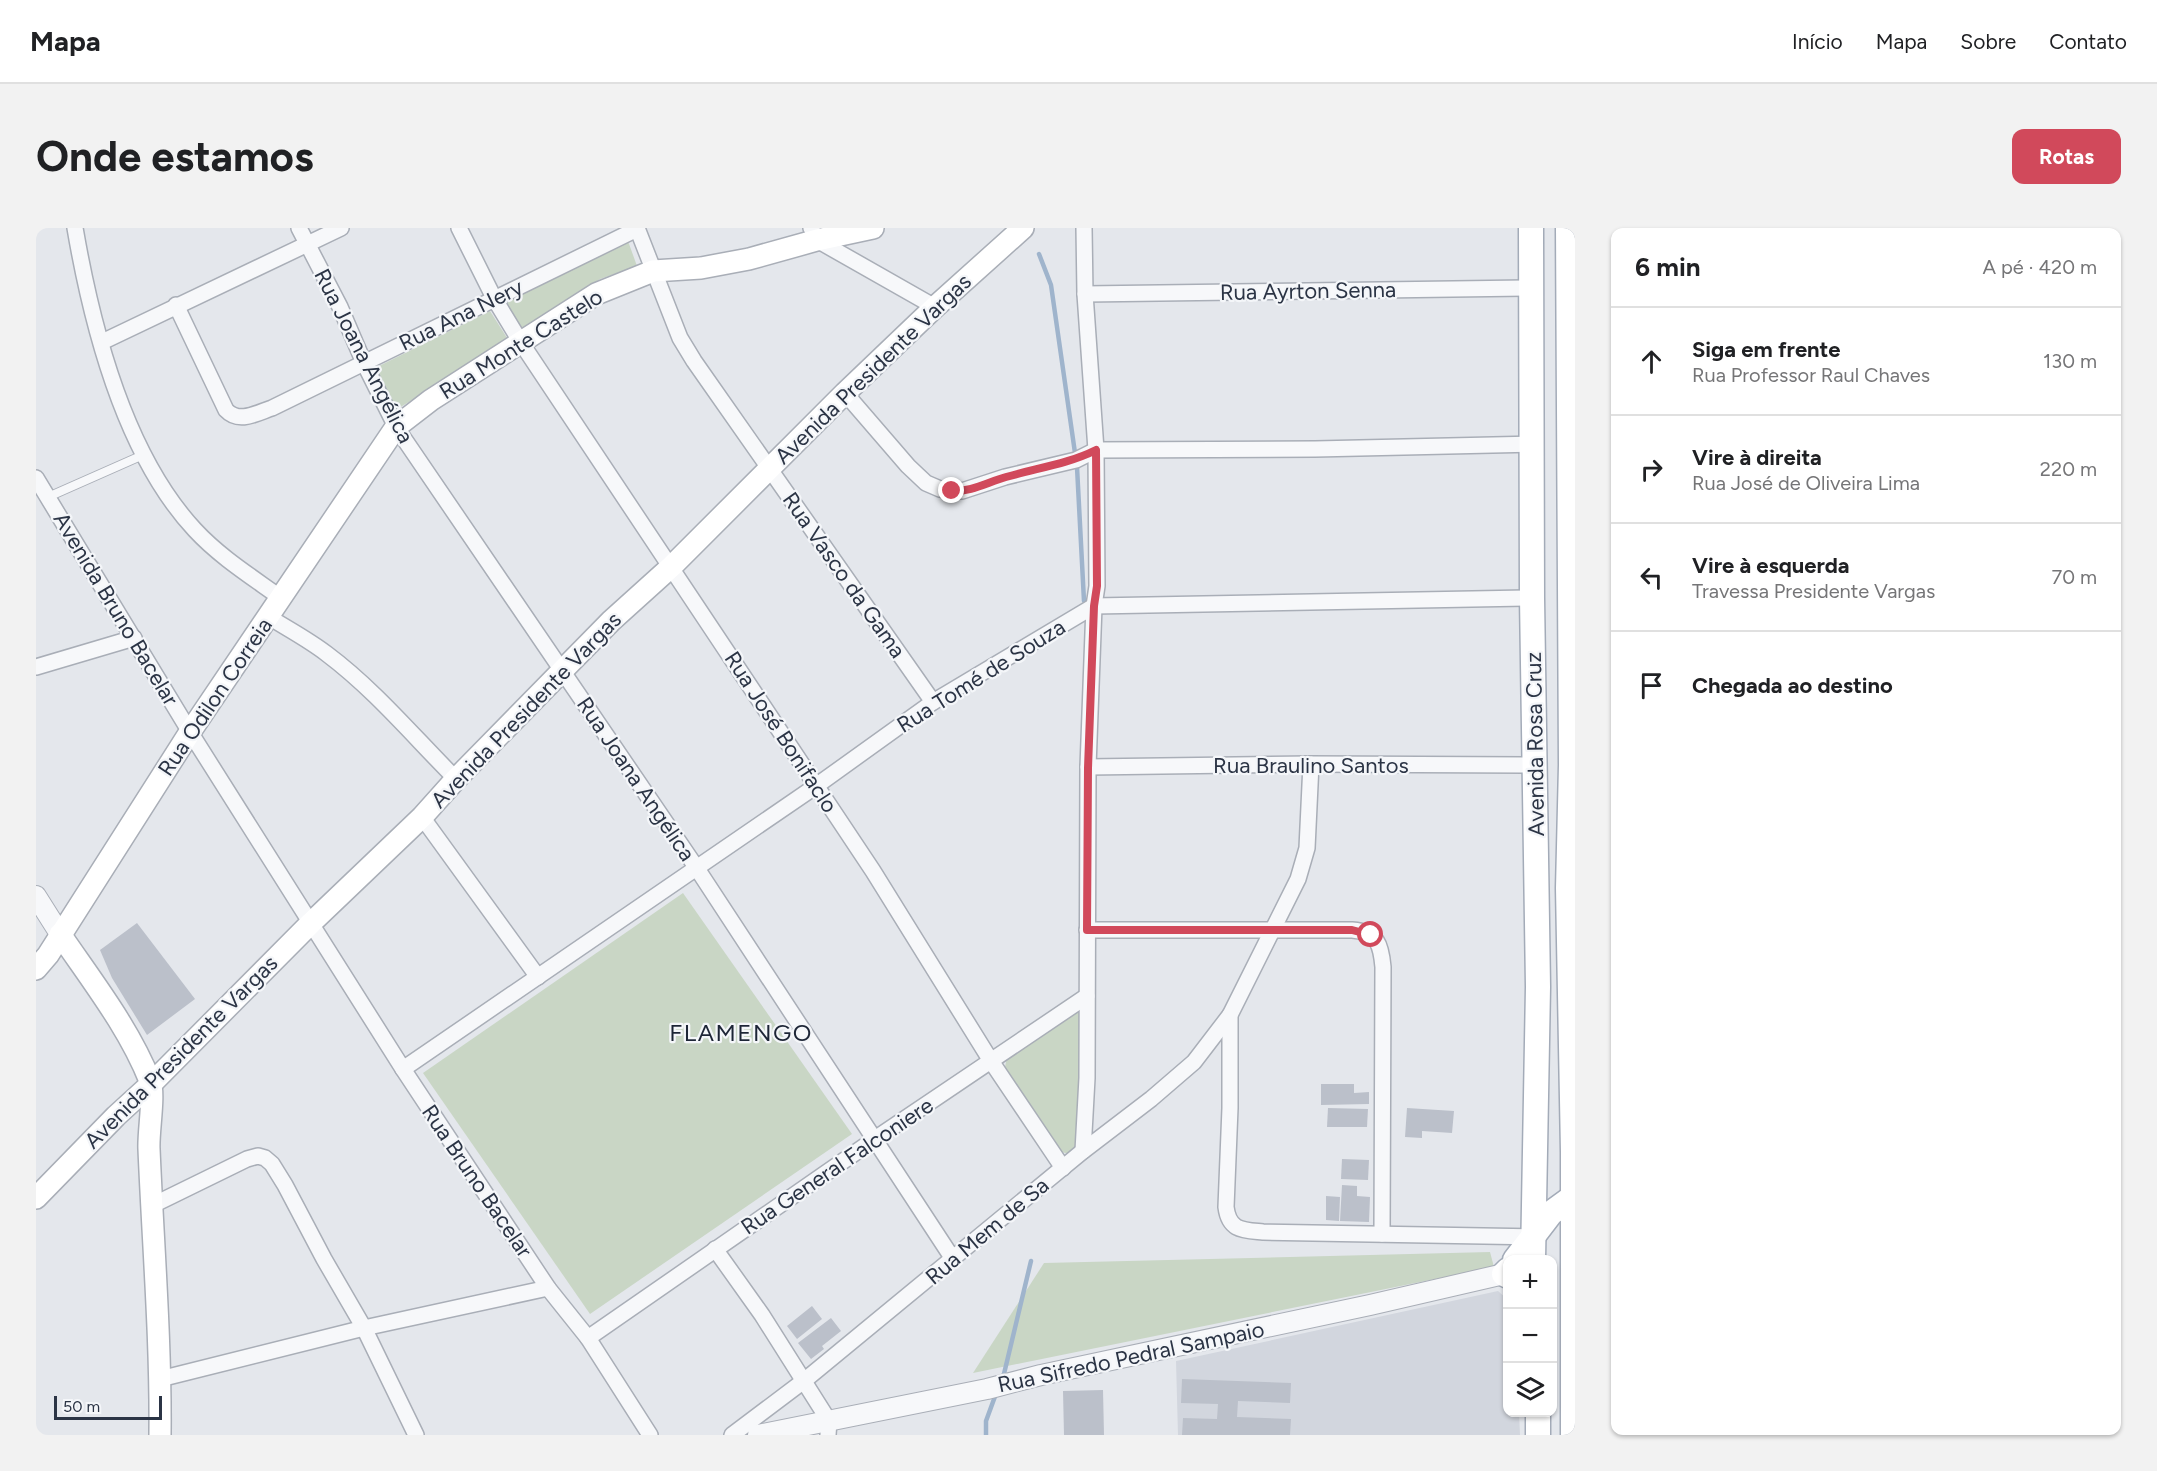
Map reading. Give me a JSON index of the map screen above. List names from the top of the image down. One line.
{"streets":{"main road":["Rua Monte Castelo","Avenida Presidente Vargas","Rua Odilon Correia","Avenida Rosa Cruz"],"street":["Rua Ayrton Senna","Rua Ana Nery","Rua Joana Angélica","Rua Vasco da Gama","Avenida Bruno Bacelar","Rua Tomé de Souza","Rua José Bonifaclo","Rua Braulino Santos","Rua General Falconiere","Rua Bruno Bacelar","Rua Mem de Sa","Rua Sifredo Pedral Sampaio"]},"crossings":[["Rua Ayrton Senna","Avenida Rosa Cruz"],["Rua Ana Nery","Rua Joana Angélica"],["Rua Ana Nery","Rua Vasco da Gama"],["Rua Ana Nery","Rua José Bonifaclo"],["Rua Monte Castelo","Rua Joana Angélica"],["Rua Monte Castelo","Rua Vasco da Gama"],["Rua Monte Castelo","Rua Odilon Correia"],["Rua Monte Castelo","Rua José Bonifaclo"],["Rua Joana Angélica","Avenida Presidente Vargas"],["Rua Joana Angélica","Rua Tomé de Souza"],["Rua Joana Angélica","Rua Odilon Correia"],["Rua Joana Angélica","Rua General Falconiere"],["Rua Joana Angélica","Rua Mem de Sa"],["Avenida Presidente Vargas","Rua Vasco da Gama"],["Avenida Presidente Vargas","Avenida Bruno Bacelar"],["Avenida Presidente Vargas","Rua José Bonifaclo"],["Avenida Presidente Vargas","Rua Bruno Bacelar"],["Rua Vasco da Gama","Rua Tomé de Souza"],["Avenida Bruno Bacelar","Rua Odilon Correia"],["Avenida Bruno Bacelar","Rua Bruno Bacelar"],["Rua Tomé de Souza","Rua José Bonifaclo"],["Rua Tomé de Souza","Avenida Rosa Cruz"],["Rua Tomé de Souza","Rua Bruno Bacelar"],["Rua José Bonifaclo","Rua General Falconiere"],["Rua José Bonifaclo","Rua Mem de Sa"],["Avenida Rosa Cruz","Rua Braulino Santos"],["Rua General Falconiere","Rua Bruno Bacelar"]],"districts":["FLAMENGO"],"scale_bar":"50 m","page":{"header":"Mapa","nav":["Início","Mapa","Sobre","Contato"],"buttons":"Rotas","title":"Onde estamos","heading":["6 min","A pé · 420 m"],"list":[["Siga em frente","Rua Professor Raul Chaves","130 m"],["Vire à direita","Rua José de Oliveira Lima","220 m"],["Vire à esquerda","Travessa Presidente Vargas","70 m"],"Chegada ao destino"],"map_buttons":["+","−"],"scale":"50 m"}}
